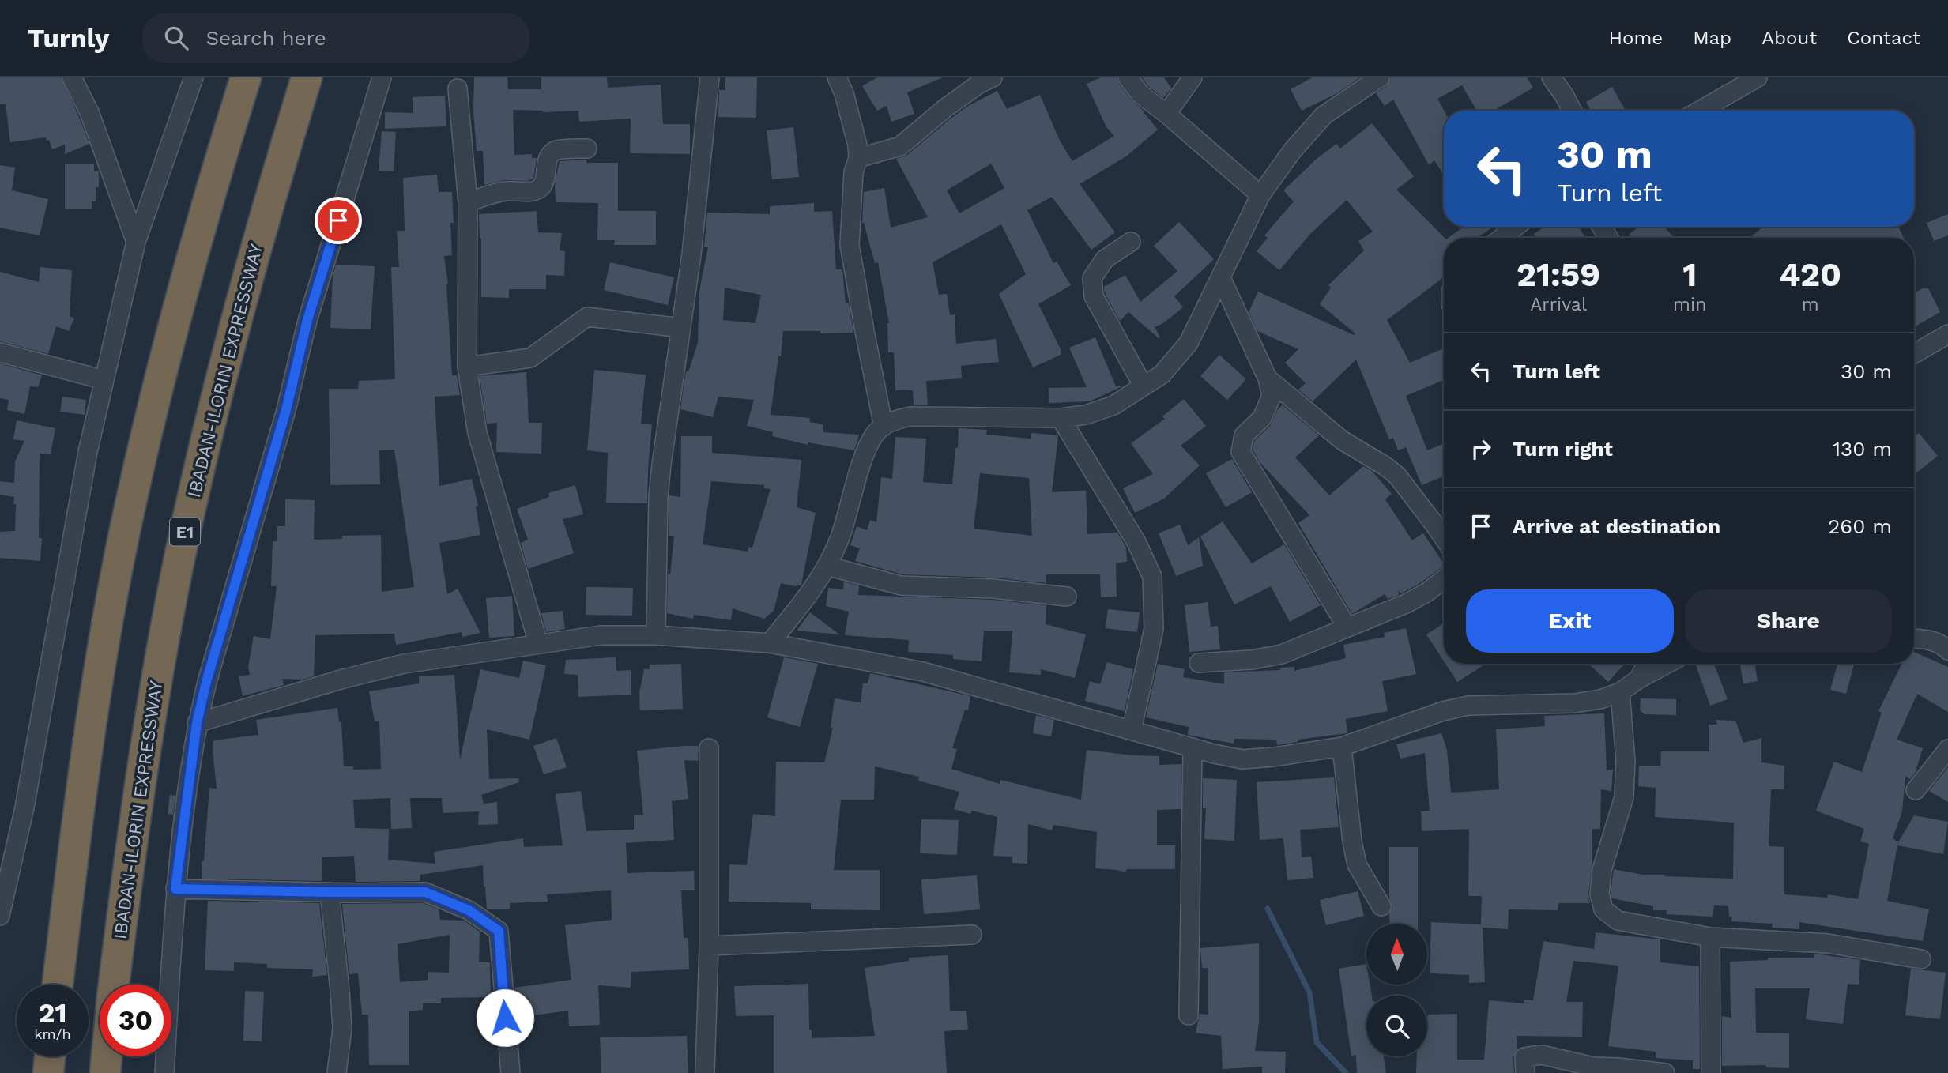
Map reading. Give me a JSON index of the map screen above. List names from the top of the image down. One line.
{"streets":{"highway":["IBADAN-ILORIN EXPRESSWAY","E1"]},"north":"top","page":{"header":"Turnly","search":"Search here","nav":["Home","Map","About","Contact"],"turn":["30 m","Turn left"],"eta":["21:59","Arrival","1","min","420","m"],"list":[{"name":"Turn left","value":"30 m"},{"name":"Turn right","value":"130 m"},{"name":"Arrive at destination","value":"260 m"}],"buttons":["Exit","Share"],"speed":"21 km/h","limit":"30"}}
